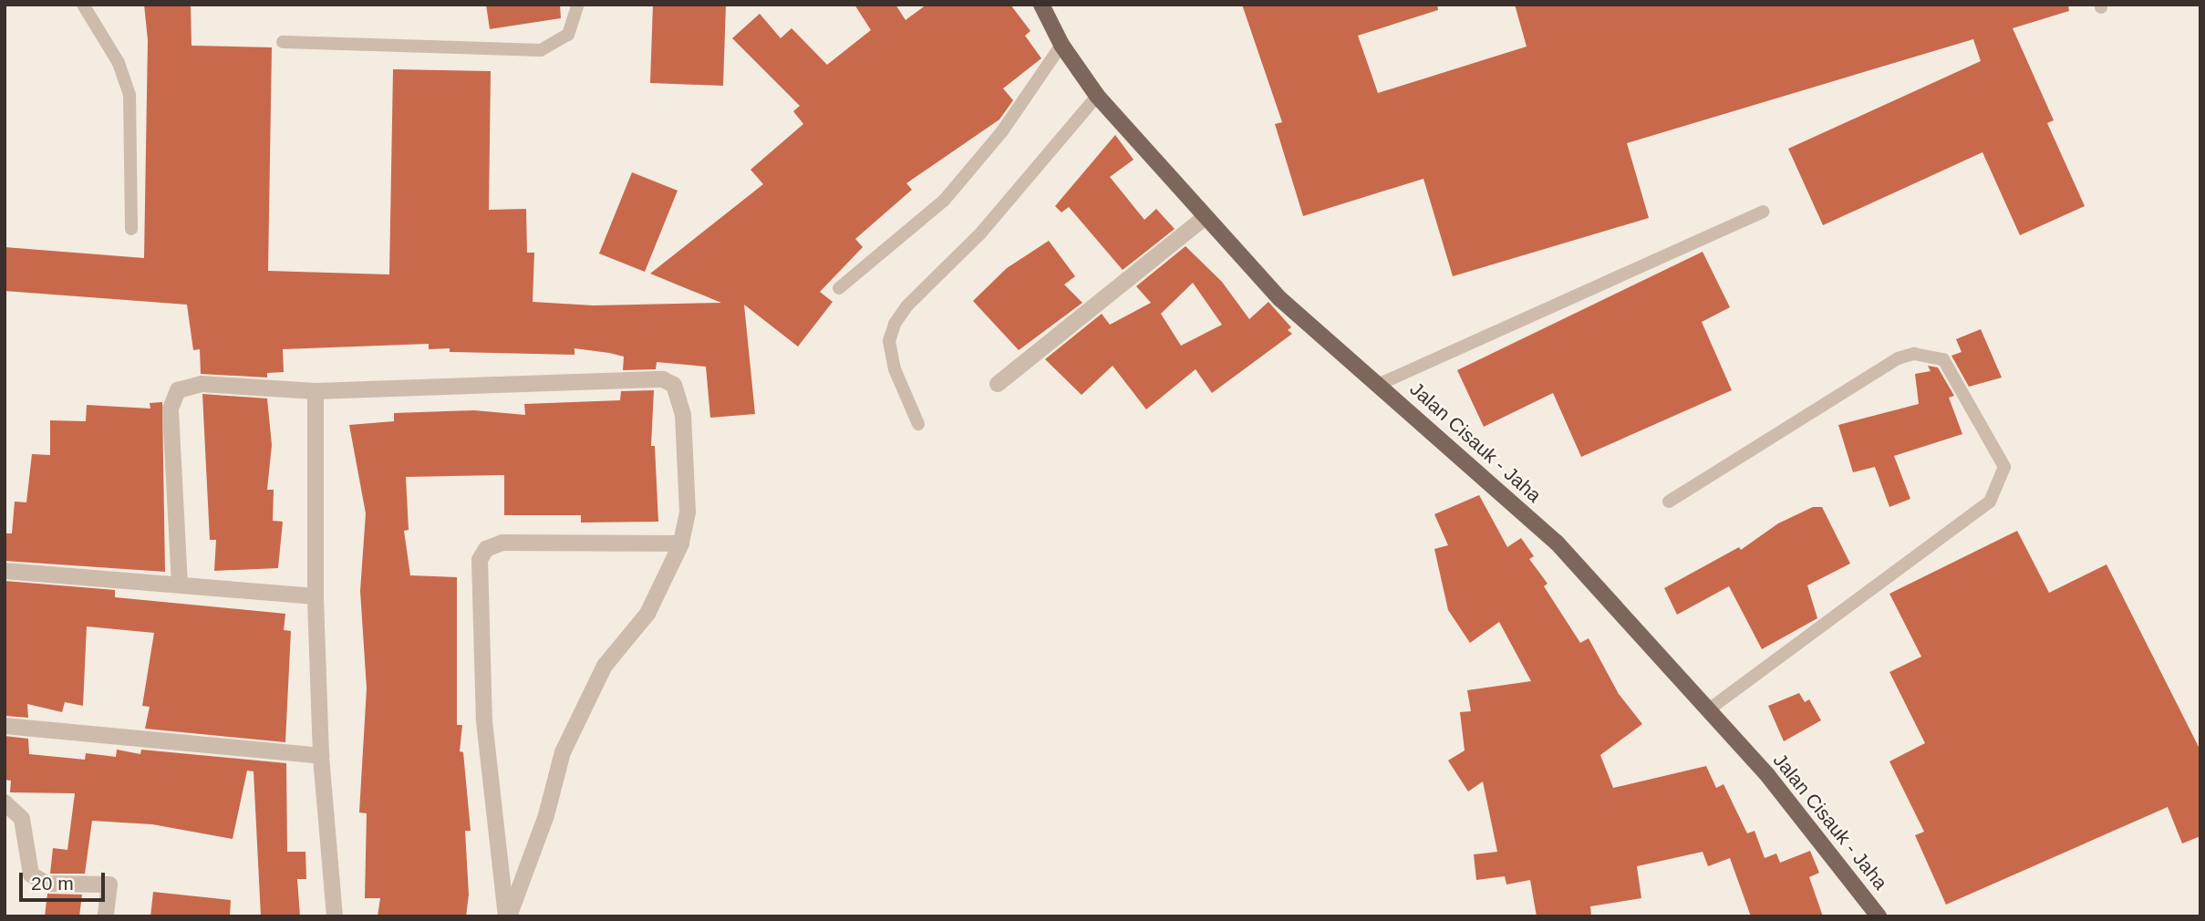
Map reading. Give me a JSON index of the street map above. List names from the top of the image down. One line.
{"streets":{"main road":["Jalan Cisauk - Jaha"]},"scale_bar":"20 m"}
